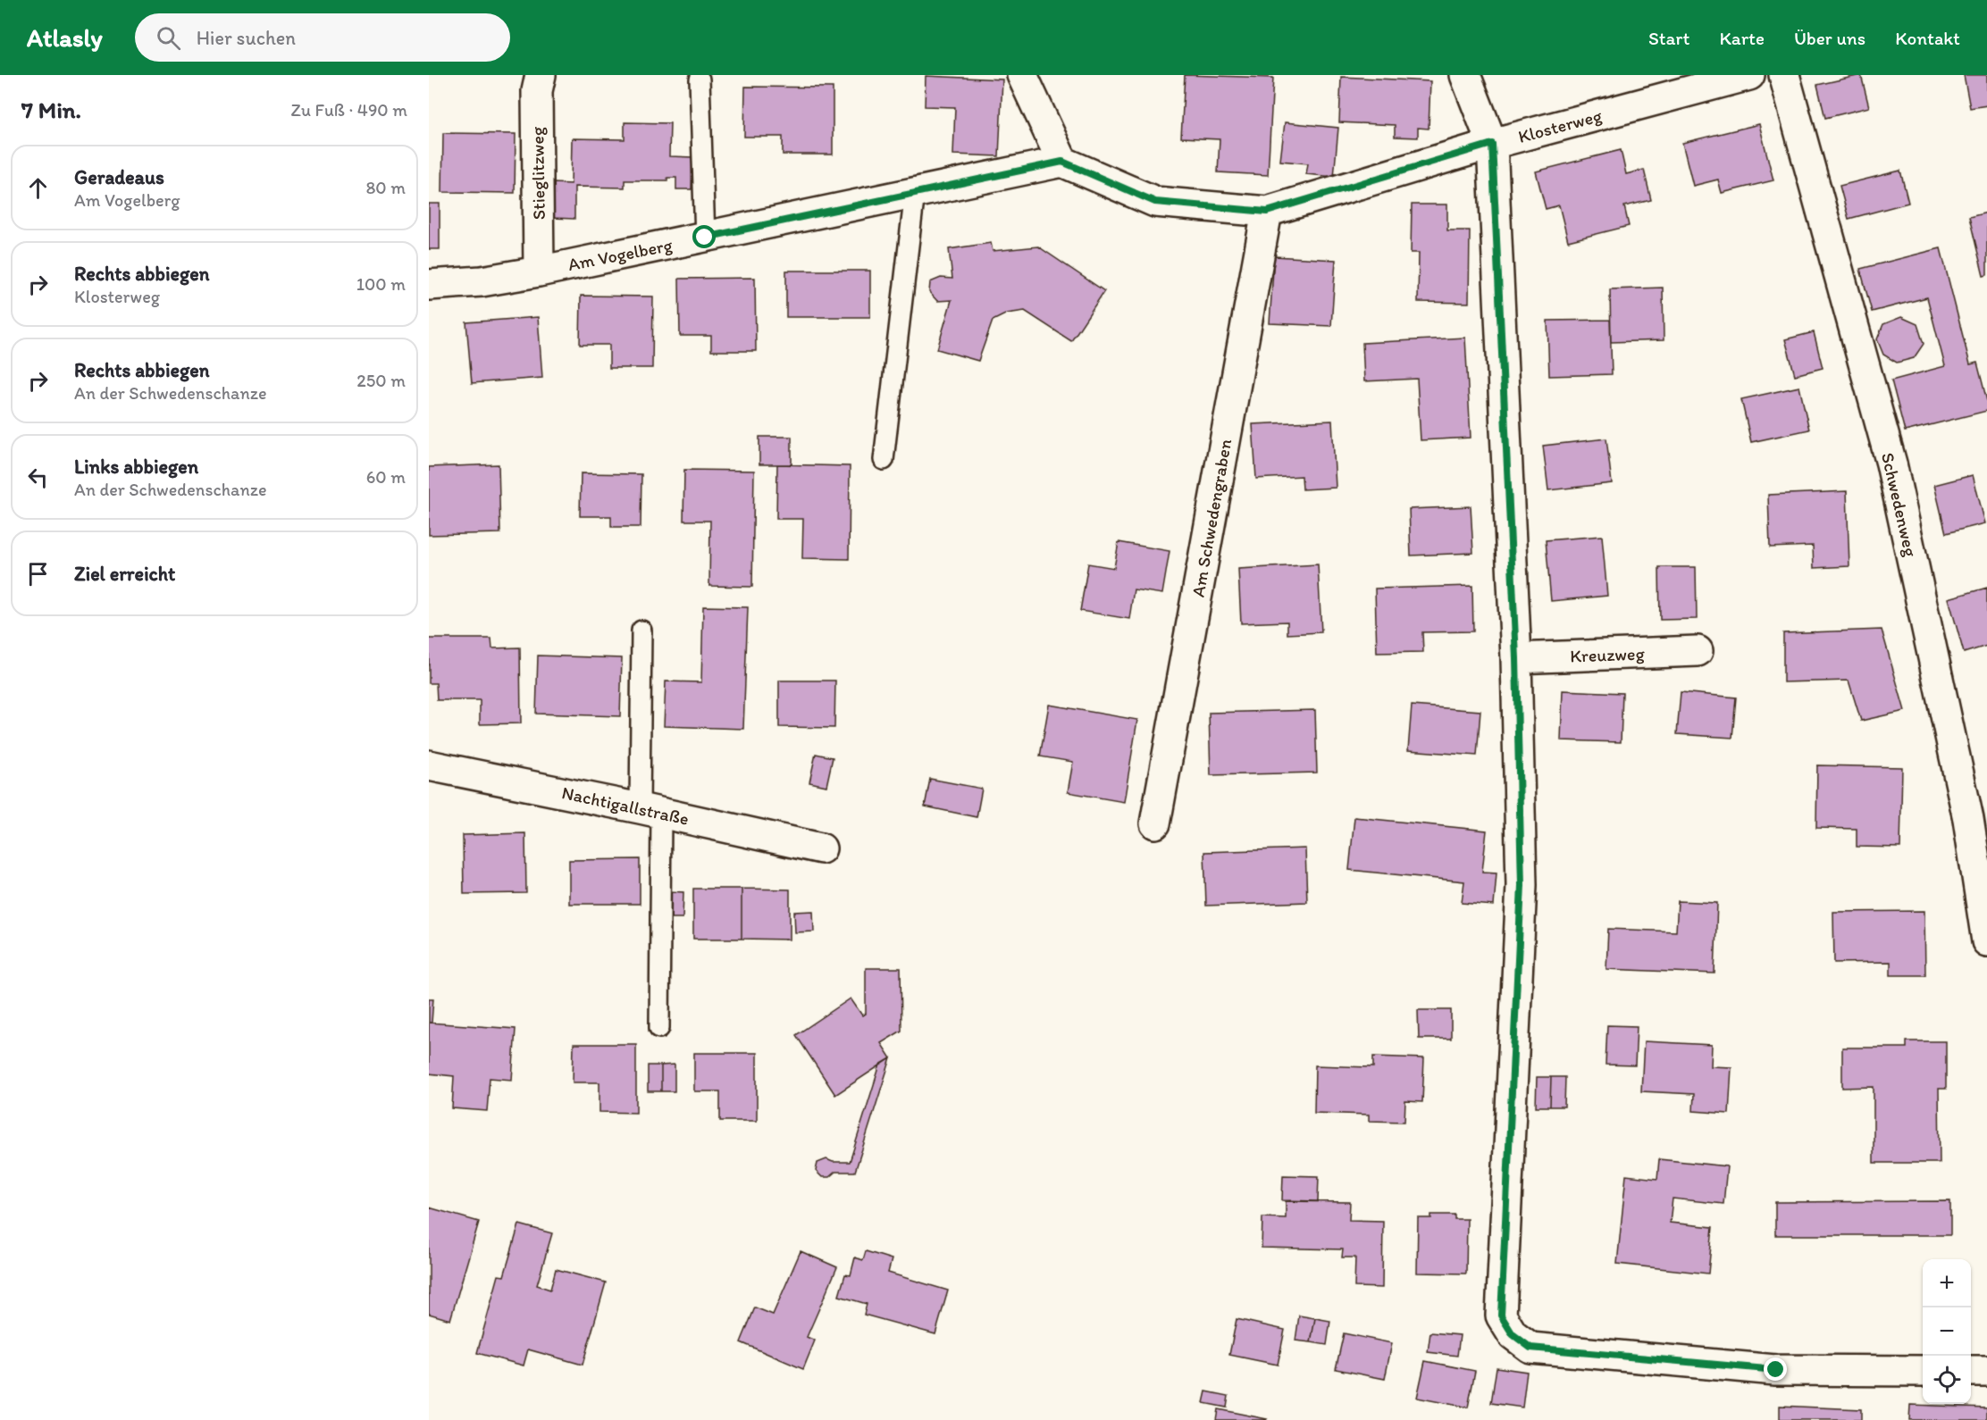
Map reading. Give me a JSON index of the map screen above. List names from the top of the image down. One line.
{"streets":{"street":["Klosterweg","Stieglitzweg","Am Vogelberg","Schwedenweg","Am Schwedengraben","Kreuzweg","Nachtigallstraße"]},"crossings":[["Klosterweg","Am Vogelberg"],["Klosterweg","Am Schwedengraben"],["Stieglitzweg","Am Vogelberg"]],"page":{"header":"Atlasly","search":"Hier suchen","nav":["Start","Karte","Über uns","Kontakt"],"heading":["7 Min.","Zu Fuß · 490 m"],"list":[["Geradeaus","Am Vogelberg","80 m"],["Rechts abbiegen","Klosterweg","100 m"],["Rechts abbiegen","An der Schwedenschanze","250 m"],["Links abbiegen","An der Schwedenschanze","60 m"],"Ziel erreicht"],"map_buttons":["+","−"]}}
